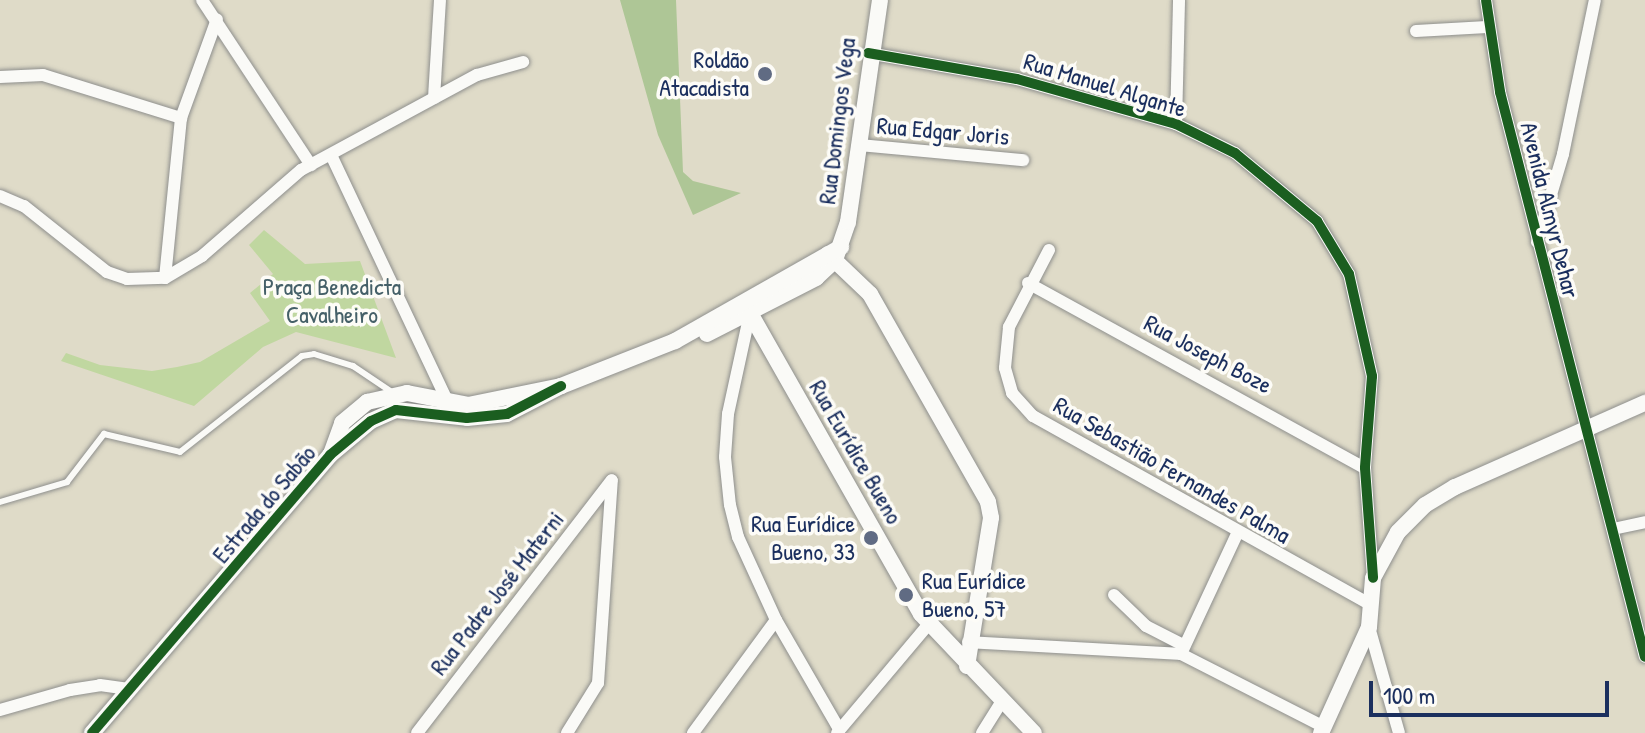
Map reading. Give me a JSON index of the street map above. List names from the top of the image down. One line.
{"streets":{"street":["Rua Manuel Algante","Rua Domingos Vega","Rua Edgar Joris","Avenida Almyr Dehar","Rua Joseph Boze","Rua Eurídice Bueno","Rua Sebastião Fernandes Palma","Estrada do Sabão","Rua Padre José Materni"]},"crossings":[["Rua Manuel Algante","Rua Domingos Vega"],["Rua Manuel Algante","Rua Joseph Boze"],["Rua Domingos Vega","Rua Edgar Joris"],["Rua Domingos Vega","Estrada do Sabão"],["Rua Joseph Boze","Rua Sebastião Fernandes Palma"],["Rua Eurídice Bueno","Estrada do Sabão"]],"parks":["Praça Benedicta Cavalheiro"],"places":["Roldão Atacadista","Rua Eurídice Bueno, 33","Rua Eurídice Bueno, 57"],"scale_bar":"100 m"}
